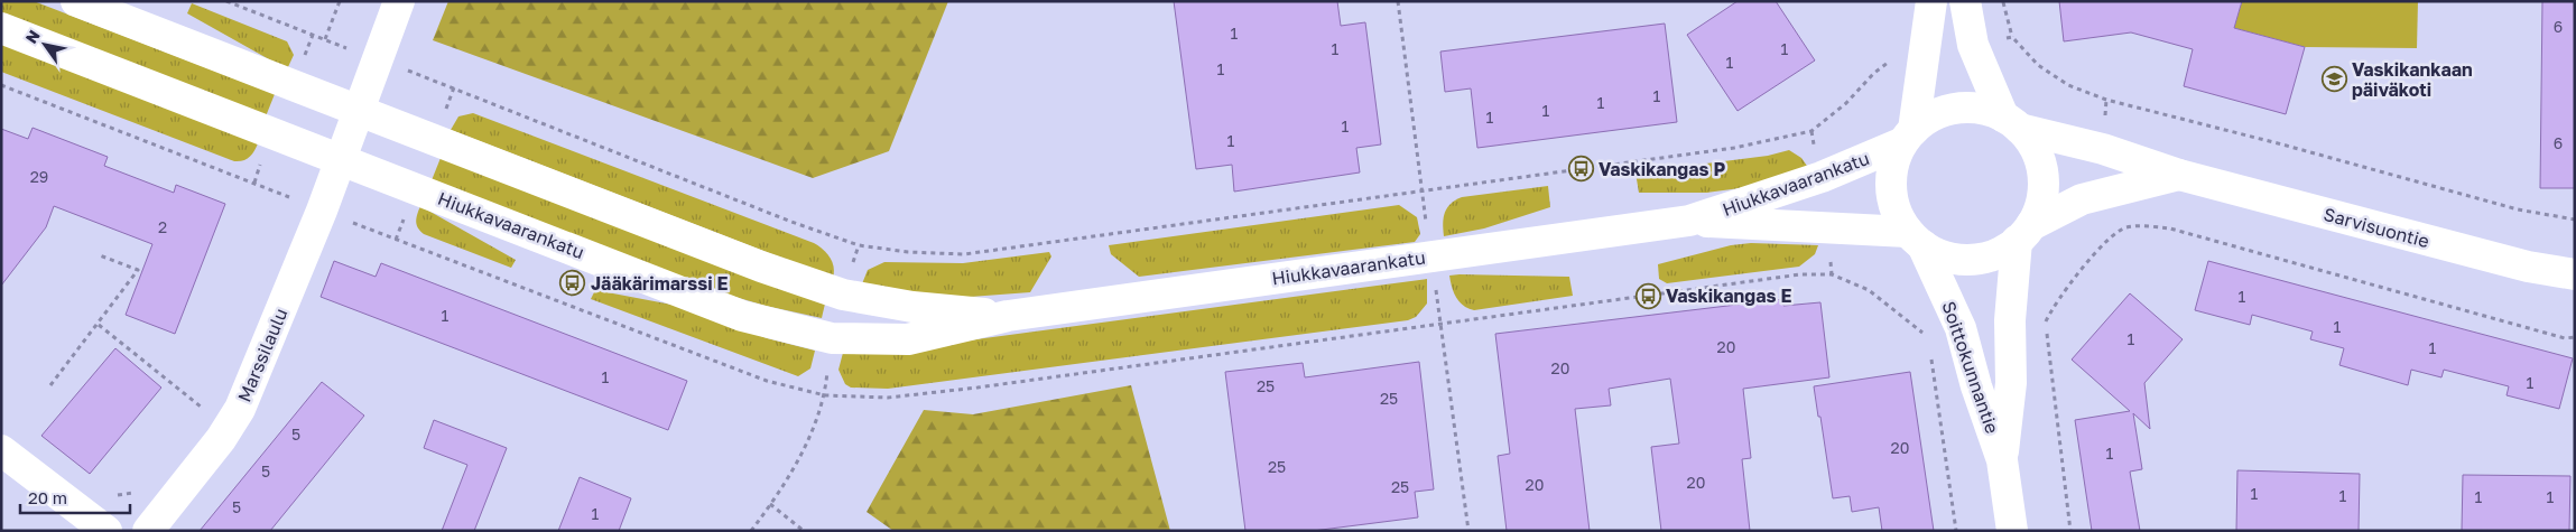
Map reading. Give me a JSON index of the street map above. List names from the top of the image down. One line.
{"streets":{"street":["Hiukkavaarankatu","Sarvisuontie","Marssilaulu","Soittokunnantie"]},"crossings":[["Hiukkavaarankatu","Sarvisuontie"],["Hiukkavaarankatu","Marssilaulu"],["Hiukkavaarankatu","Soittokunnantie"],["Sarvisuontie","Soittokunnantie"]],"places":{"school or university":["Vaskikankaan päiväkoti"],"bus stop":["Vaskikangas P","Jääkärimarssi E","Vaskikangas E"]},"house_numbers":["6","1","1","1","1","1","1","1","1","1","1","1","6","29","2","1","1","1","1","20","1","20","1","1","25","25","5","20","1","25","5","20","20","25","1","1","1","1","5","1"],"scale_bar":"20 m","north":"top left"}
